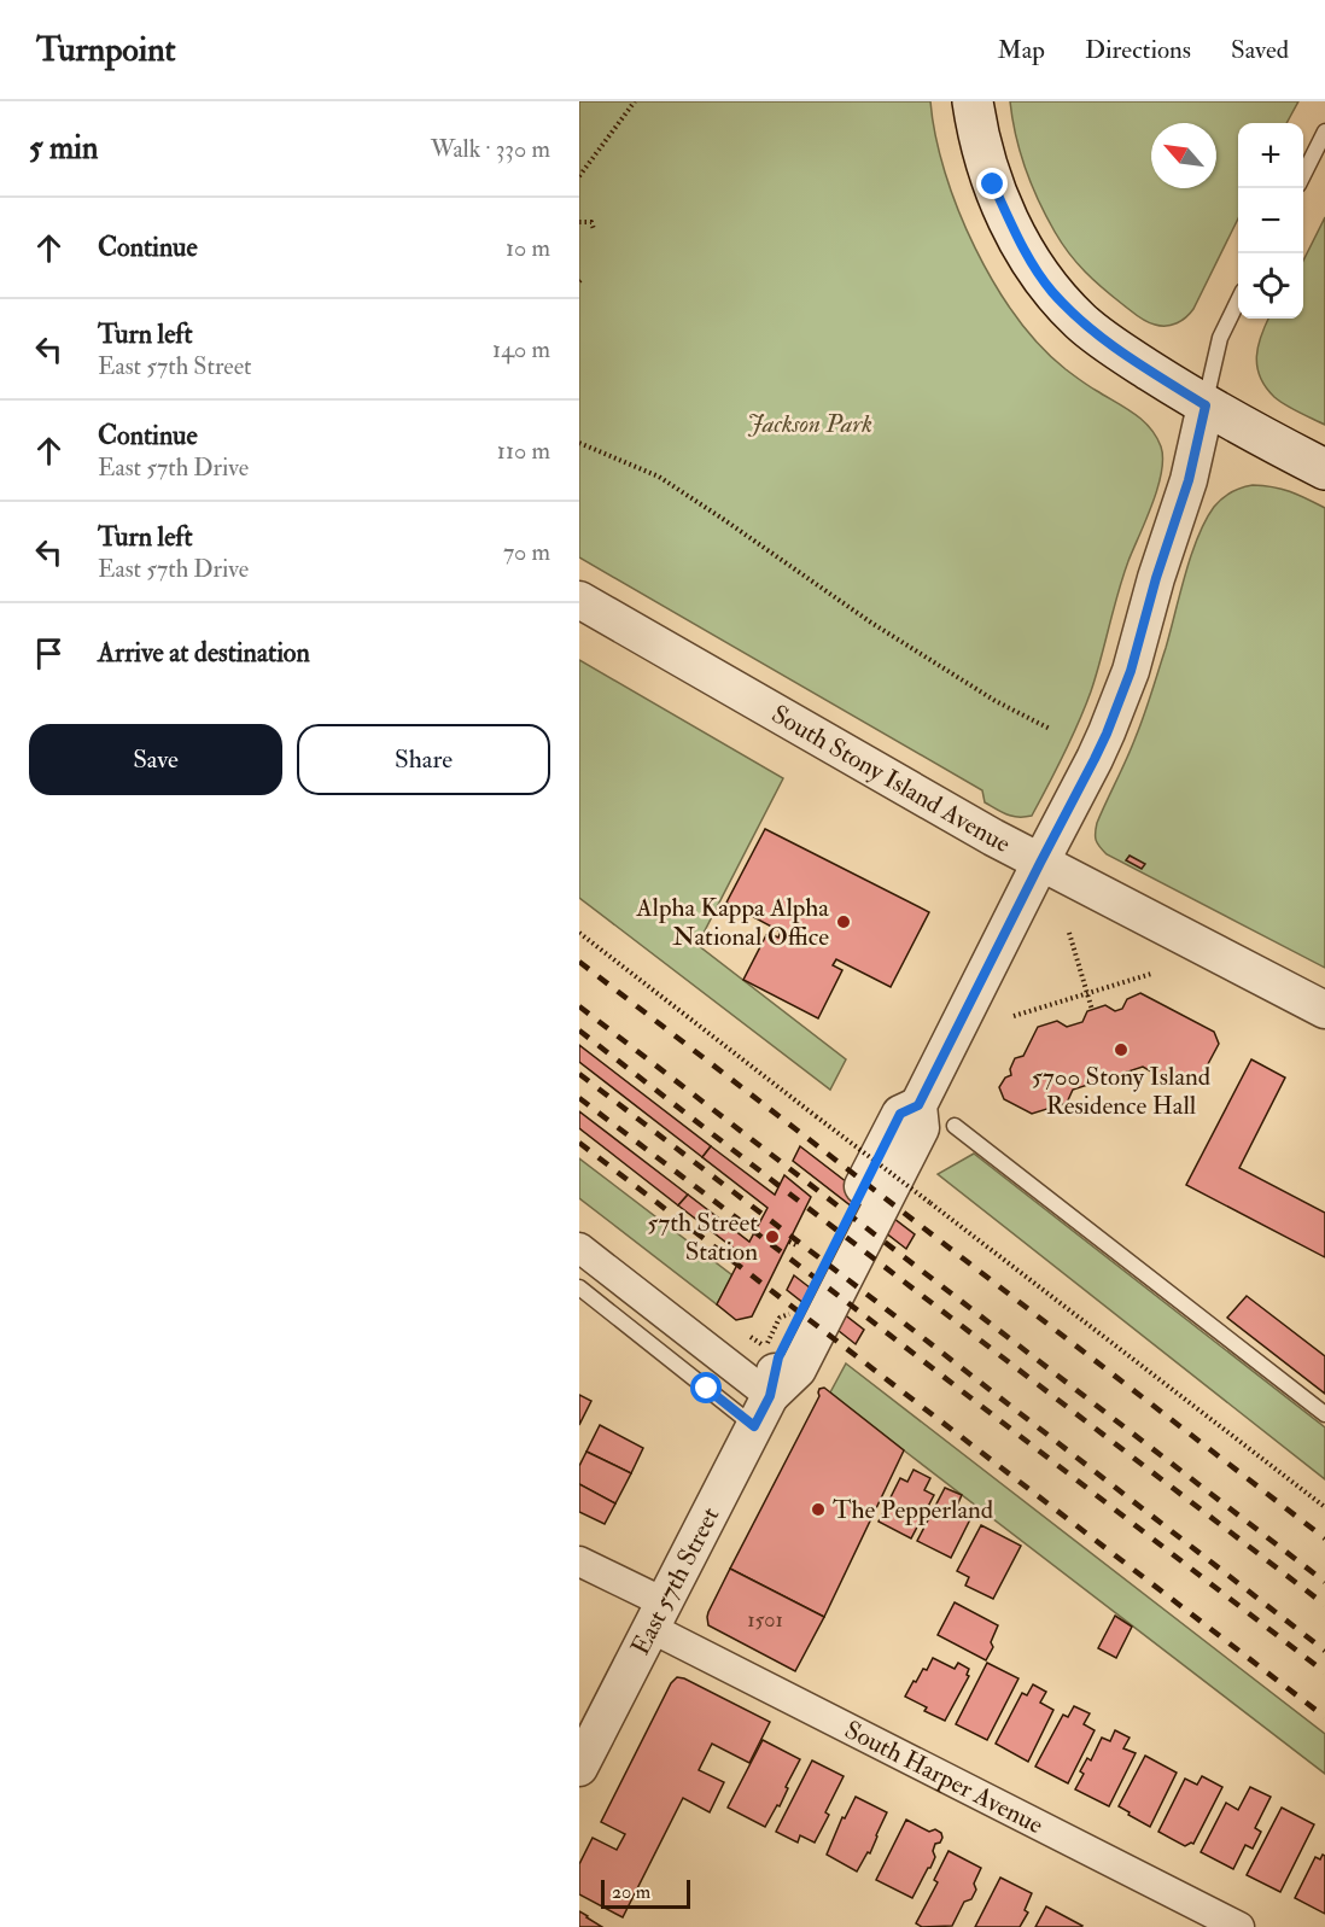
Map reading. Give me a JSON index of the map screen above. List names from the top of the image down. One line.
{"streets":{"street":["South Stony Island Avenue","East 57th Street","South Harper Avenue"]},"crossings":[["South Stony Island Avenue","East 57th Street"],["East 57th Street","South Harper Avenue"]],"parks":["Jackson Park"],"places":["Alpha Kappa Alpha National Office","5700 Stony Island Residence Hall","57th Street Station","The Pepperland"],"house_numbers":["1501"],"scale_bar":"20 m","north":"top left","page":{"header":"Turnpoint","nav":["Map","Directions","Saved"],"heading":["5 min","Walk · 330 m"],"map_buttons":["+","−"],"list":[["Continue","10 m"],["Turn left","East 57th Street","140 m"],["Continue","East 57th Drive","110 m"],["Turn left","East 57th Drive","70 m"],"Arrive at destination"],"buttons":["Save","Share"],"scale":"20 m"}}
